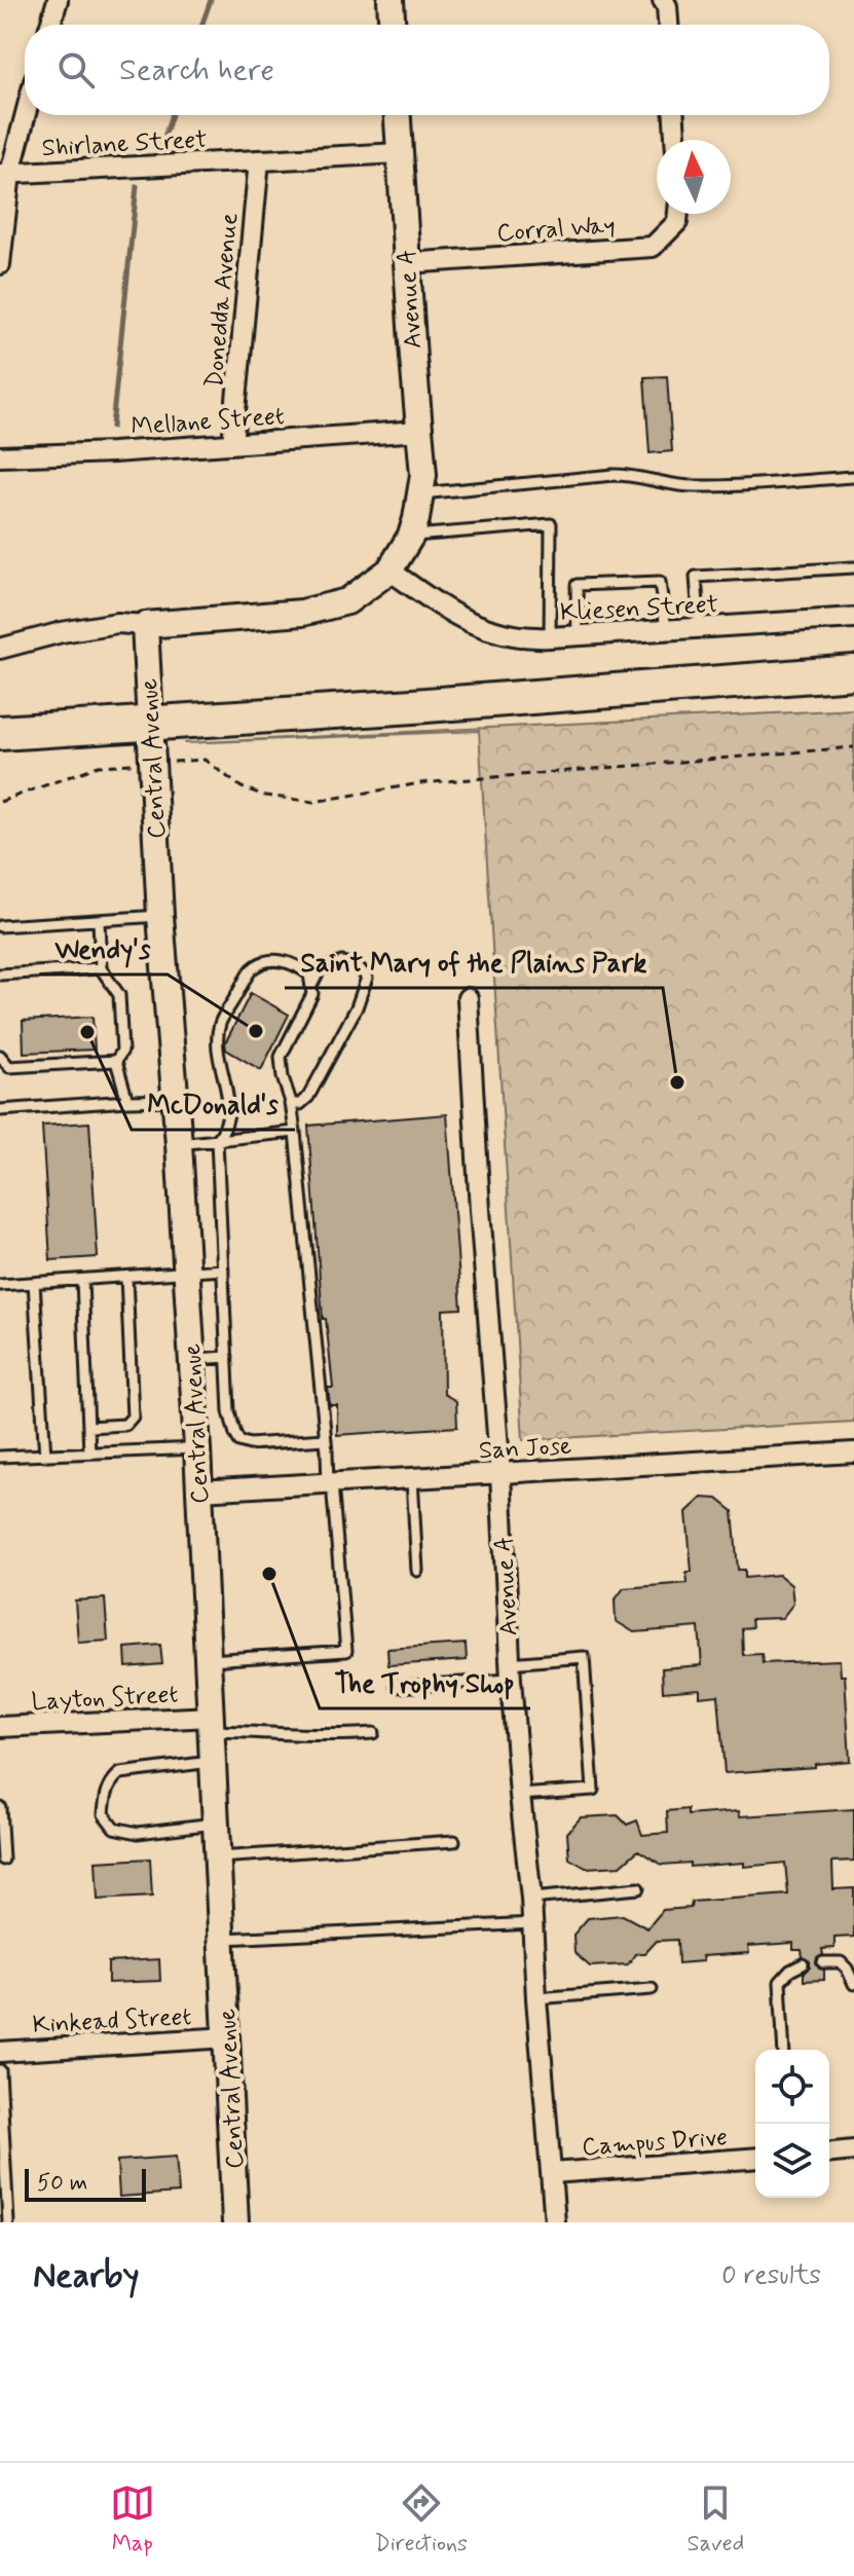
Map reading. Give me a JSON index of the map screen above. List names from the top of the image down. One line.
{"streets":{"street":["Shirlane Street","Corral Way","Avenue A","Donedda Avenue","Mellane Street","Kliesen Street","Central Avenue","San Jose","Layton Street","Kinkead Street","Campus Drive"]},"crossings":[["Shirlane Street","Avenue A"],["Shirlane Street","Donedda Avenue"],["Corral Way","Avenue A"],["Avenue A","Mellane Street"],["Avenue A","Kliesen Street"],["Avenue A","San Jose"],["Avenue A","Campus Drive"],["Donedda Avenue","Mellane Street"],["Central Avenue","San Jose"],["Central Avenue","Layton Street"],["Central Avenue","Kinkead Street"]],"places":["Wendy's","McDonald's","Saint Mary of the Plains Park","The Trophy Shop"],"scale_bar":"50 m","north":"top","page":{"search":"Search here","scale":"50 m","heading":["Nearby","0 results"],"nav":["Map","Directions","Saved"]}}
